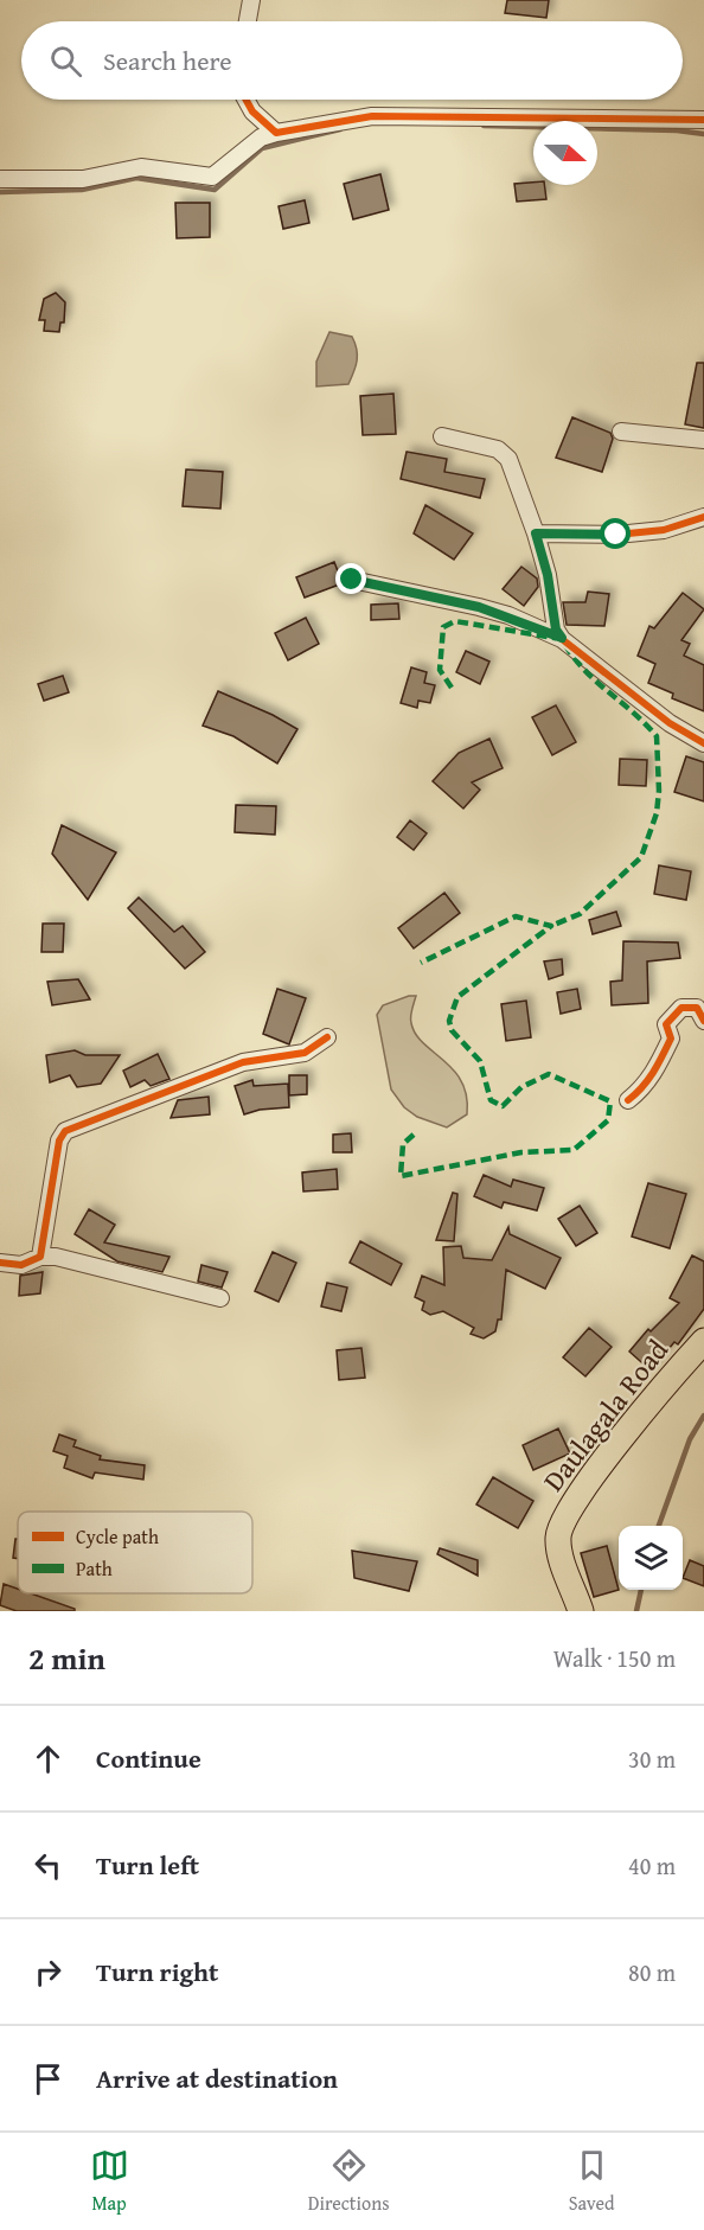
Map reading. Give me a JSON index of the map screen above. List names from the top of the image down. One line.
{"streets":{"main road":["Daulagala Road"]},"legend":["Cycle path","Path"],"north":"right","page":{"search":"Search here","heading":["2 min","Walk · 150 m"],"list":[["Continue","30 m"],["Turn left","40 m"],["Turn right","80 m"],"Arrive at destination"],"nav":["Map","Directions","Saved"]}}
